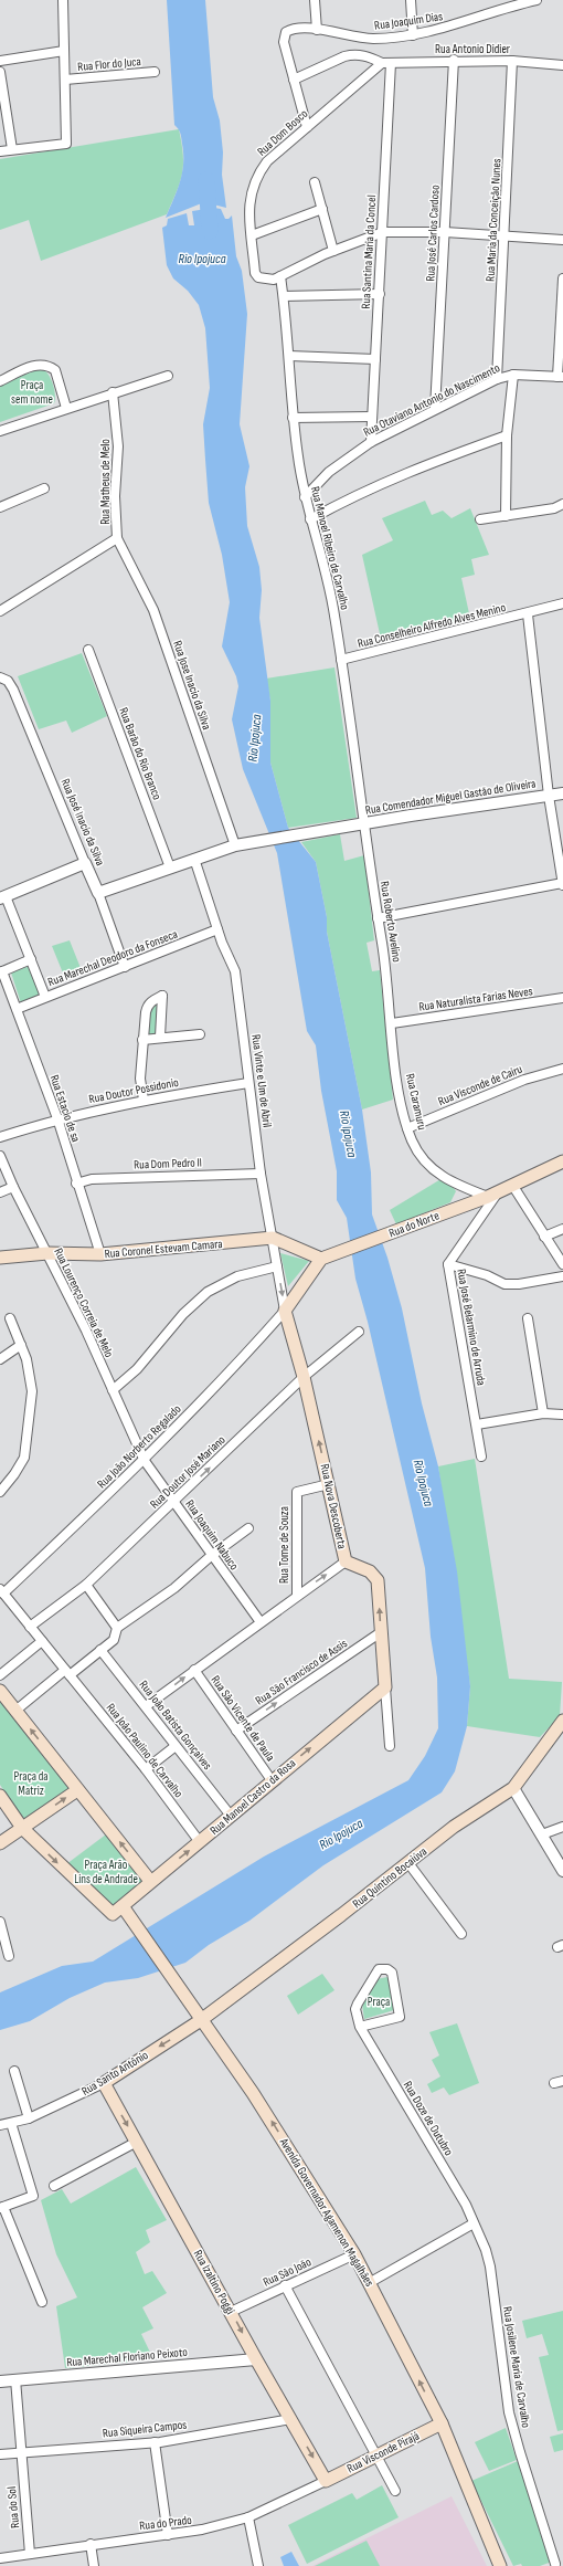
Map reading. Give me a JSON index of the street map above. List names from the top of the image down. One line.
{"streets":{"main road":["Rua do Norte","Rua Coronel Estevam Camara","Rua Nova Descoberta","Rua Manoel Castro da Rosa","Rua Quintino Bocaiúva","Rua Santo Antônio","Avenida Governador Agamenon Magalhães","Rua Izaltino Poggi","Rua Visconde Pirajá"],"street":["Rua Joaquim Dias","Rua Antonio Didier","Rua Flor do Juca","Rua Dom Bosco","Rua Maria da Conceição Nunes","Rua José Carlos Cardoso","Rua Santina Maria da Concel","Rua Otaviano Antonio do Nascimento","Rua Matheus de Melo","Rua Manoel Ribeiro de Carvalho","Rua Conselheiro Alfredo Alves Menino","Rua Jose Inacio da Silva","Rua Barão do Rio Branco","Rua Comendador Miguel Gastão de Oliveira","Rua José Inacio da Silva","Rua Roberto Avelino","Rua Marechal Deodoro da Fonseca","Rua Naturalista Farias Neves","Rua Vinte e Um de Abril","Rua Visconde de Cairu","Rua Doutor Possidonio","Rua Caramuru","Rua Estacio de sa","Rua Dom Pedro II","Rua Lourenço Correia de Melo","Rua José Belarmino de Arruda","Rua João Norberto Regalado","Rua Doutor José Mariano","Rua Joaquim Nabuco","Rua Tome de Souza","Rua São Francisco de Assis","Rua São Vicente de Paula","Rua João Batista Gonçalves","Rua João Paulino de Carvalho","Rua Doze de Outubro","Rua São João","Rua Marechal Floriano Peixoto","Rua Josilene Maria de Carvalho","Rua Siqueira Campos","Rua do Sol","Rua do Prado"]},"crossings":[["Rua Antonio Didier","Rua Dom Bosco"],["Rua Antonio Didier","Rua Maria da Conceição Nunes"],["Rua Antonio Didier","Rua José Carlos Cardoso"],["Rua Antonio Didier","Rua Santina Maria da Concel"],["Rua Dom Bosco","Rua Santina Maria da Concel"],["Rua Dom Bosco","Rua Manoel Ribeiro de Carvalho"],["Rua Maria da Conceição Nunes","Rua Otaviano Antonio do Nascimento"],["Rua José Carlos Cardoso","Rua Otaviano Antonio do Nascimento"],["Rua Santina Maria da Concel","Rua Otaviano Antonio do Nascimento"],["Rua Otaviano Antonio do Nascimento","Rua Manoel Ribeiro de Carvalho"],["Rua Matheus de Melo","Rua Jose Inacio da Silva"],["Rua Manoel Ribeiro de Carvalho","Rua Conselheiro Alfredo Alves Menino"],["Rua Manoel Ribeiro de Carvalho","Rua Comendador Miguel Gastão de Oliveira"],["Rua Manoel Ribeiro de Carvalho","Rua Roberto Avelino"],["Rua Jose Inacio da Silva","Rua Comendador Miguel Gastão de Oliveira"],["Rua Barão do Rio Branco","Rua Comendador Miguel Gastão de Oliveira"],["Rua Comendador Miguel Gastão de Oliveira","Rua José Inacio da Silva"],["Rua Comendador Miguel Gastão de Oliveira","Rua Roberto Avelino"],["Rua Comendador Miguel Gastão de Oliveira","Rua Vinte e Um de Abril"],["Rua José Inacio da Silva","Rua Marechal Deodoro da Fonseca"],["Rua Roberto Avelino","Rua Naturalista Farias Neves"],["Rua Roberto Avelino","Rua Caramuru"],["Rua Marechal Deodoro da Fonseca","Rua Vinte e Um de Abril"],["Rua Marechal Deodoro da Fonseca","Rua Estacio de sa"],["Rua Naturalista Farias Neves","Rua Caramuru"],["Rua Vinte e Um de Abril","Rua Doutor Possidonio"],["Rua Vinte e Um de Abril","Rua Dom Pedro II"],["Rua Vinte e Um de Abril","Rua Coronel Estevam Camara"],["Rua Vinte e Um de Abril","Rua João Norberto Regalado"],["Rua Vinte e Um de Abril","Rua Nova Descoberta"],["Rua Visconde de Cairu","Rua Caramuru"],["Rua Doutor Possidonio","Rua Estacio de sa"],["Rua Caramuru","Rua do Norte"],["Rua Caramuru","Rua José Belarmino de Arruda"],["Rua Estacio de sa","Rua Dom Pedro II"],["Rua Estacio de sa","Rua Coronel Estevam Camara"],["Rua do Norte","Rua Coronel Estevam Camara"],["Rua do Norte","Rua José Belarmino de Arruda"],["Rua Coronel Estevam Camara","Rua Lourenço Correia de Melo"],["Rua Lourenço Correia de Melo","Rua João Norberto Regalado"],["Rua Lourenço Correia de Melo","Rua Joaquim Nabuco"],["Rua João Norberto Regalado","Rua Nova Descoberta"],["Rua João Norberto Regalado","Rua Joaquim Nabuco"],["Rua João Norberto Regalado","Rua João Paulino de Carvalho"],["Rua Doutor José Mariano","Rua Nova Descoberta"],["Rua Doutor José Mariano","Rua Joaquim Nabuco"],["Rua Doutor José Mariano","Rua João Paulino de Carvalho"],["Rua Nova Descoberta","Rua Tome de Souza"],["Rua Nova Descoberta","Rua São Francisco de Assis"],["Rua Nova Descoberta","Rua Manoel Castro da Rosa"],["Rua São Francisco de Assis","Rua São Vicente de Paula"],["Rua São Vicente de Paula","Rua Manoel Castro da Rosa"],["Rua João Batista Gonçalves","Rua Manoel Castro da Rosa"],["Rua João Paulino de Carvalho","Rua Manoel Castro da Rosa"],["Rua Manoel Castro da Rosa","Avenida Governador Agamenon Magalhães"],["Rua Quintino Bocaiúva","Rua Santo Antônio"],["Rua Quintino Bocaiúva","Avenida Governador Agamenon Magalhães"],["Rua Santo Antônio","Avenida Governador Agamenon Magalhães"],["Rua Santo Antônio","Rua Izaltino Poggi"],["Rua Doze de Outubro","Rua Josilene Maria de Carvalho"],["Avenida Governador Agamenon Magalhães","Rua São João"],["Avenida Governador Agamenon Magalhães","Rua Visconde Pirajá"],["Rua São João","Rua Izaltino Poggi"],["Rua Izaltino Poggi","Rua Marechal Floriano Peixoto"],["Rua Izaltino Poggi","Rua Siqueira Campos"],["Rua Izaltino Poggi","Rua Visconde Pirajá"],["Rua Izaltino Poggi","Rua do Prado"],["Rua Marechal Floriano Peixoto","Rua do Sol"],["Rua Siqueira Campos","Rua do Sol"],["Rua Visconde Pirajá","Rua do Prado"],["Rua do Sol","Rua do Prado"]],"one_way":["Rua Doutor José Mariano","Rua Nova Descoberta","Rua Manoel Castro da Rosa","Rua Santo Antônio","Avenida Governador Agamenon Magalhães","Rua Izaltino Poggi"],"water":["Rio Ipojuca"],"parks":["Praça sem nome","Praça da Matriz","Praça Arão Lins de Andrade","Praça"]}
